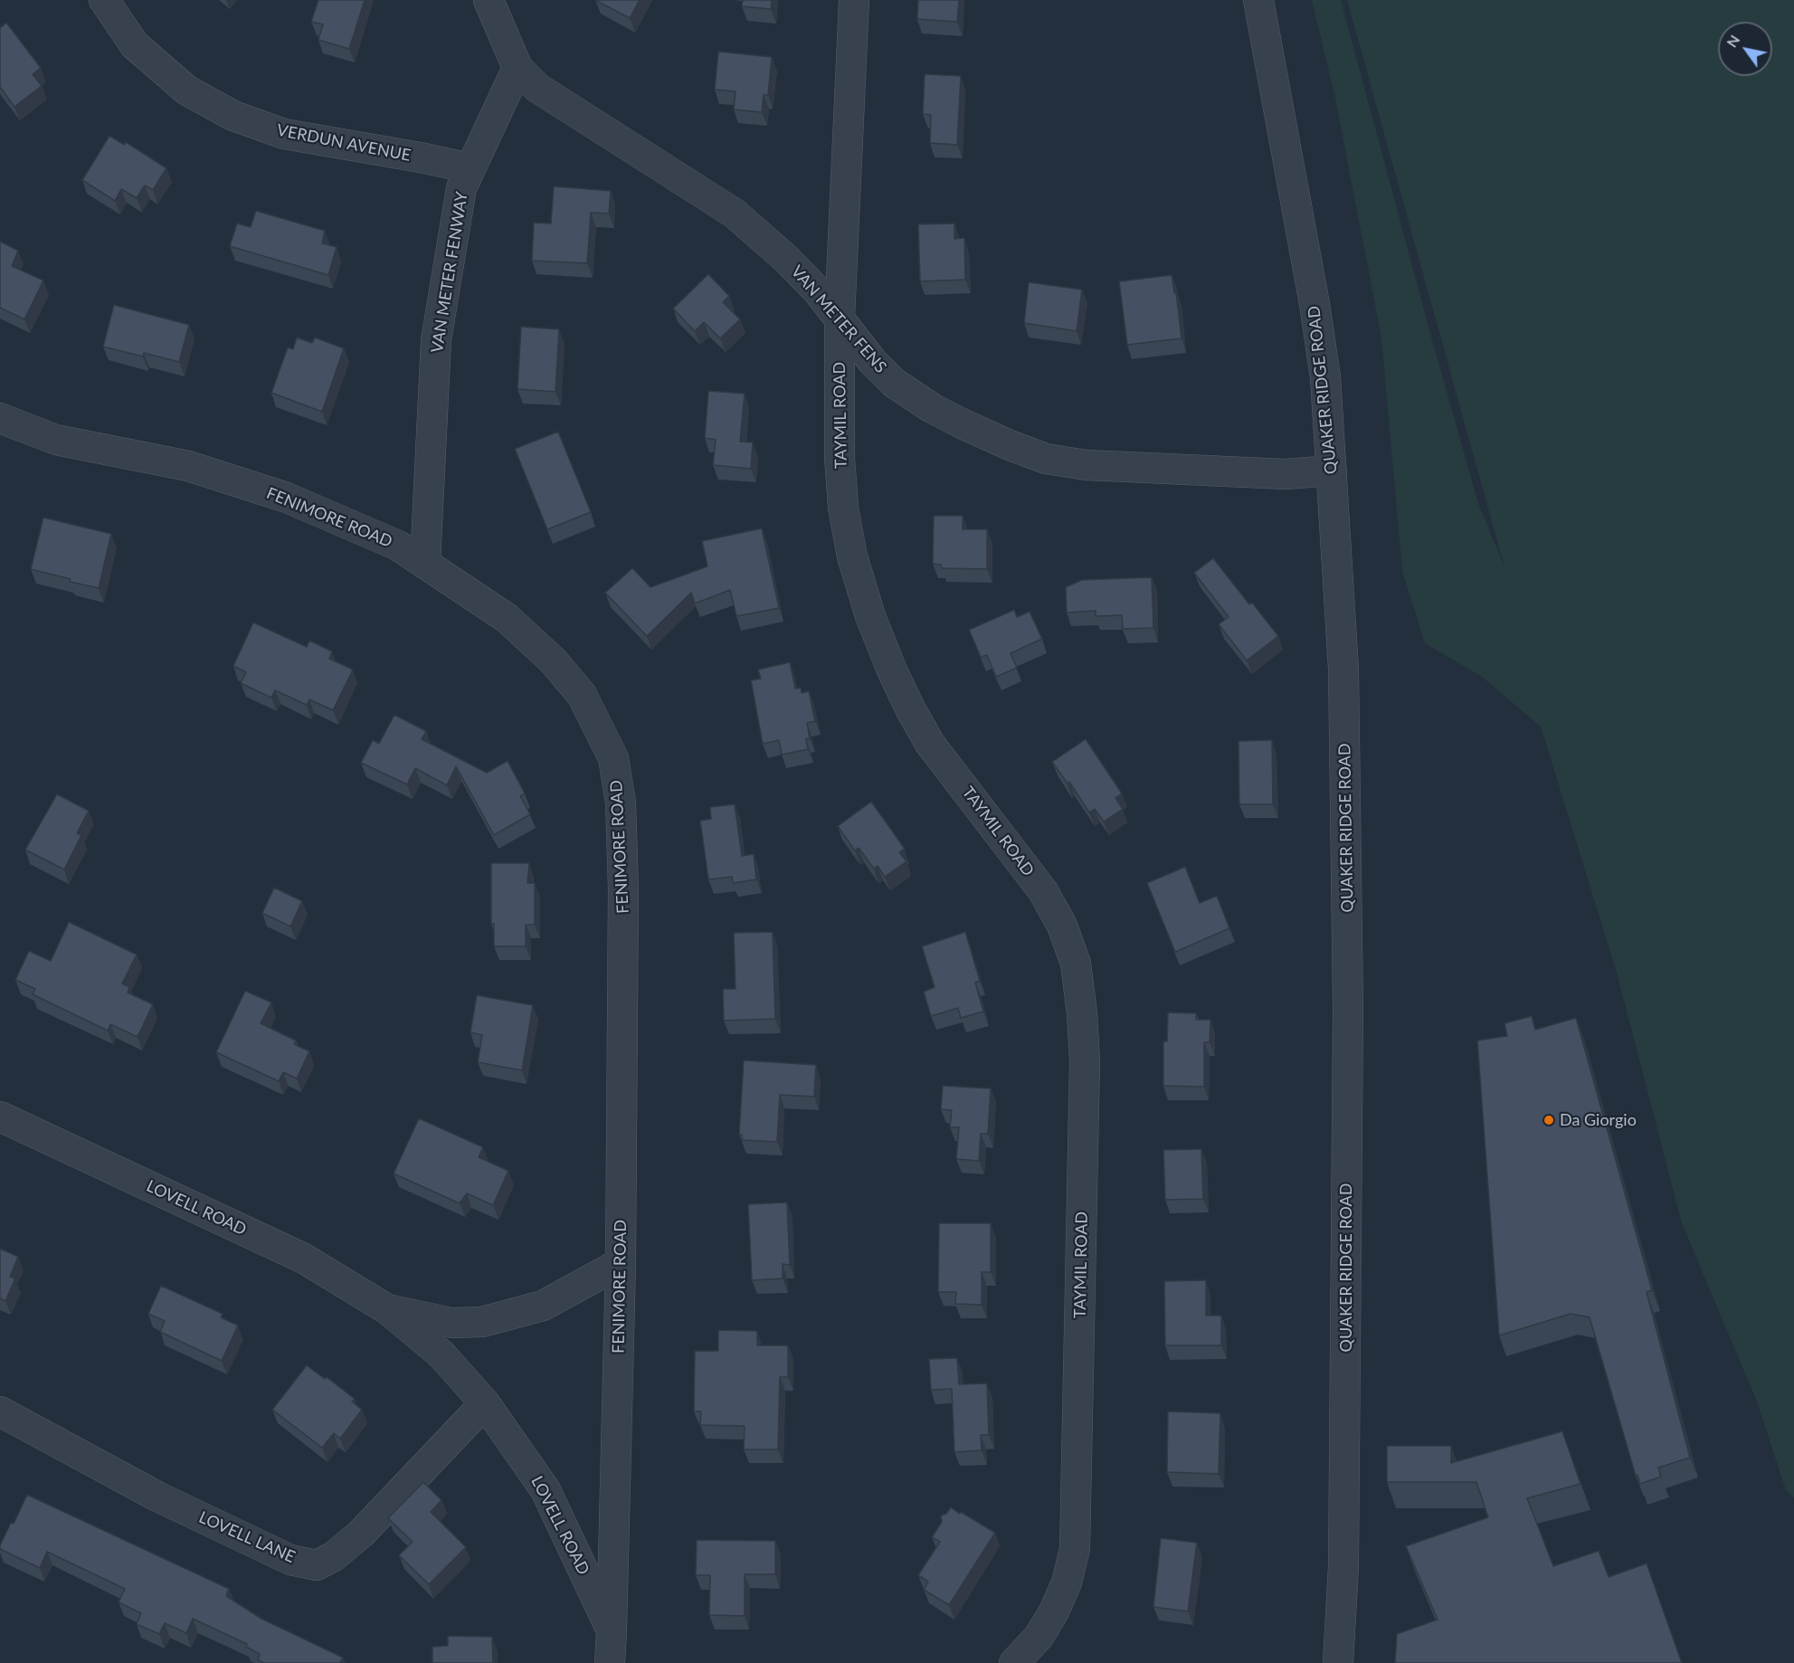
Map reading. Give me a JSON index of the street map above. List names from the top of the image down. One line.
{"streets":{"street":["VERDUN AVENUE","VAN METER FENWAY","VAN METER FENS","QUAKER RIDGE ROAD","TAYMIL ROAD","FENIMORE ROAD","LOVELL ROAD","LOVELL LANE"]},"crossings":[["VERDUN AVENUE","VAN METER FENWAY"],["VAN METER FENWAY","VAN METER FENS"],["VAN METER FENWAY","FENIMORE ROAD"],["VAN METER FENS","QUAKER RIDGE ROAD"],["VAN METER FENS","TAYMIL ROAD"],["FENIMORE ROAD","LOVELL ROAD"],["LOVELL ROAD","LOVELL LANE"]],"places":["Da Giorgio"],"north":"top left"}
